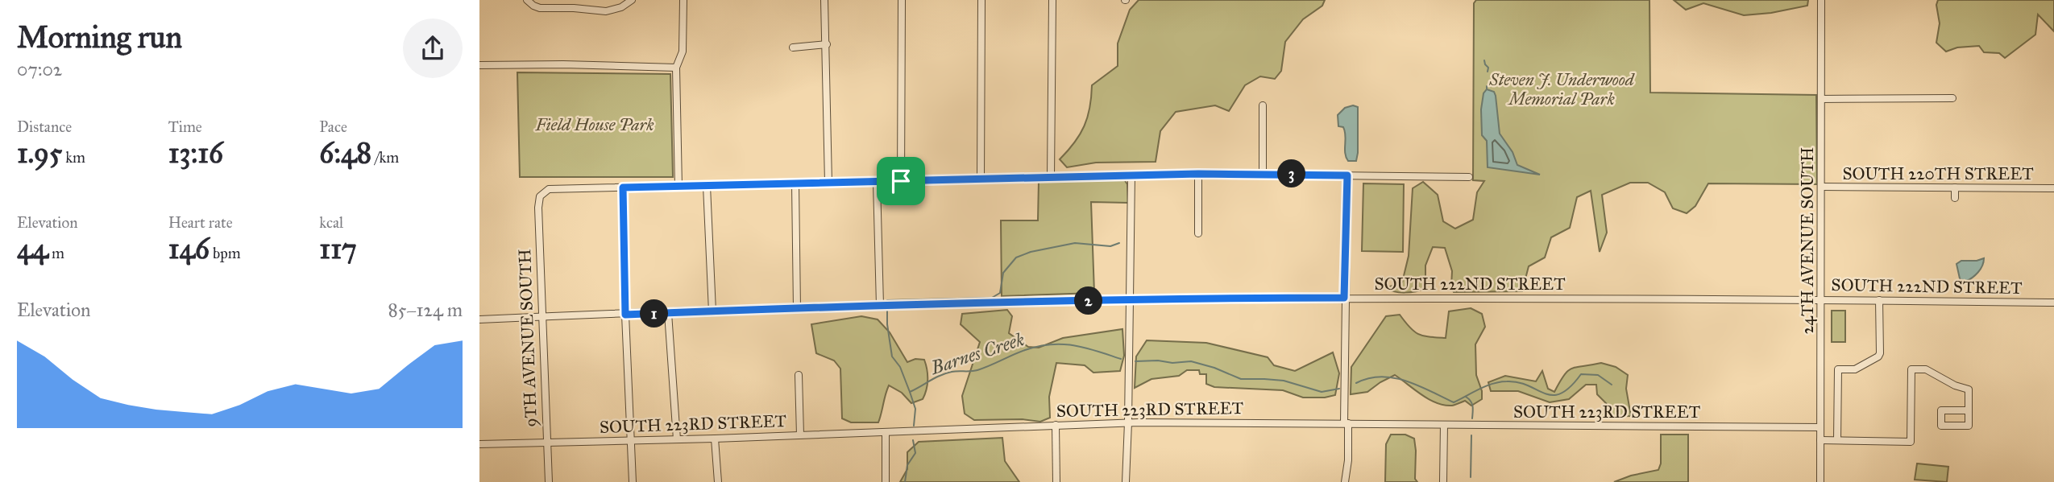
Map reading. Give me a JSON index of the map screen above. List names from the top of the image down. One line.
{"streets":{"street":["SOUTH 220TH STREET","24TH AVENUE SOUTH","SOUTH 222ND STREET","9TH AVENUE SOUTH","SOUTH 223RD STREET"]},"crossings":[["SOUTH 220TH STREET","24TH AVENUE SOUTH"],["24TH AVENUE SOUTH","SOUTH 222ND STREET"],["24TH AVENUE SOUTH","SOUTH 223RD STREET"],["SOUTH 222ND STREET","9TH AVENUE SOUTH"],["9TH AVENUE SOUTH","SOUTH 223RD STREET"]],"water":["Barnes Creek"],"parks":["Steven J. Underwood Memorial Park","Field House Park"],"page":{"heading":["Morning run","07:02"],"stats":[["Distance","1.95 km"],["Time","13:16"],["Pace","6:48 /km"],["Elevation","44 m"],["Heart rate","146 bpm"],["kcal","117"]],"pins":["3","2","1"],"chart":["Elevation","85–124 m"]}}
